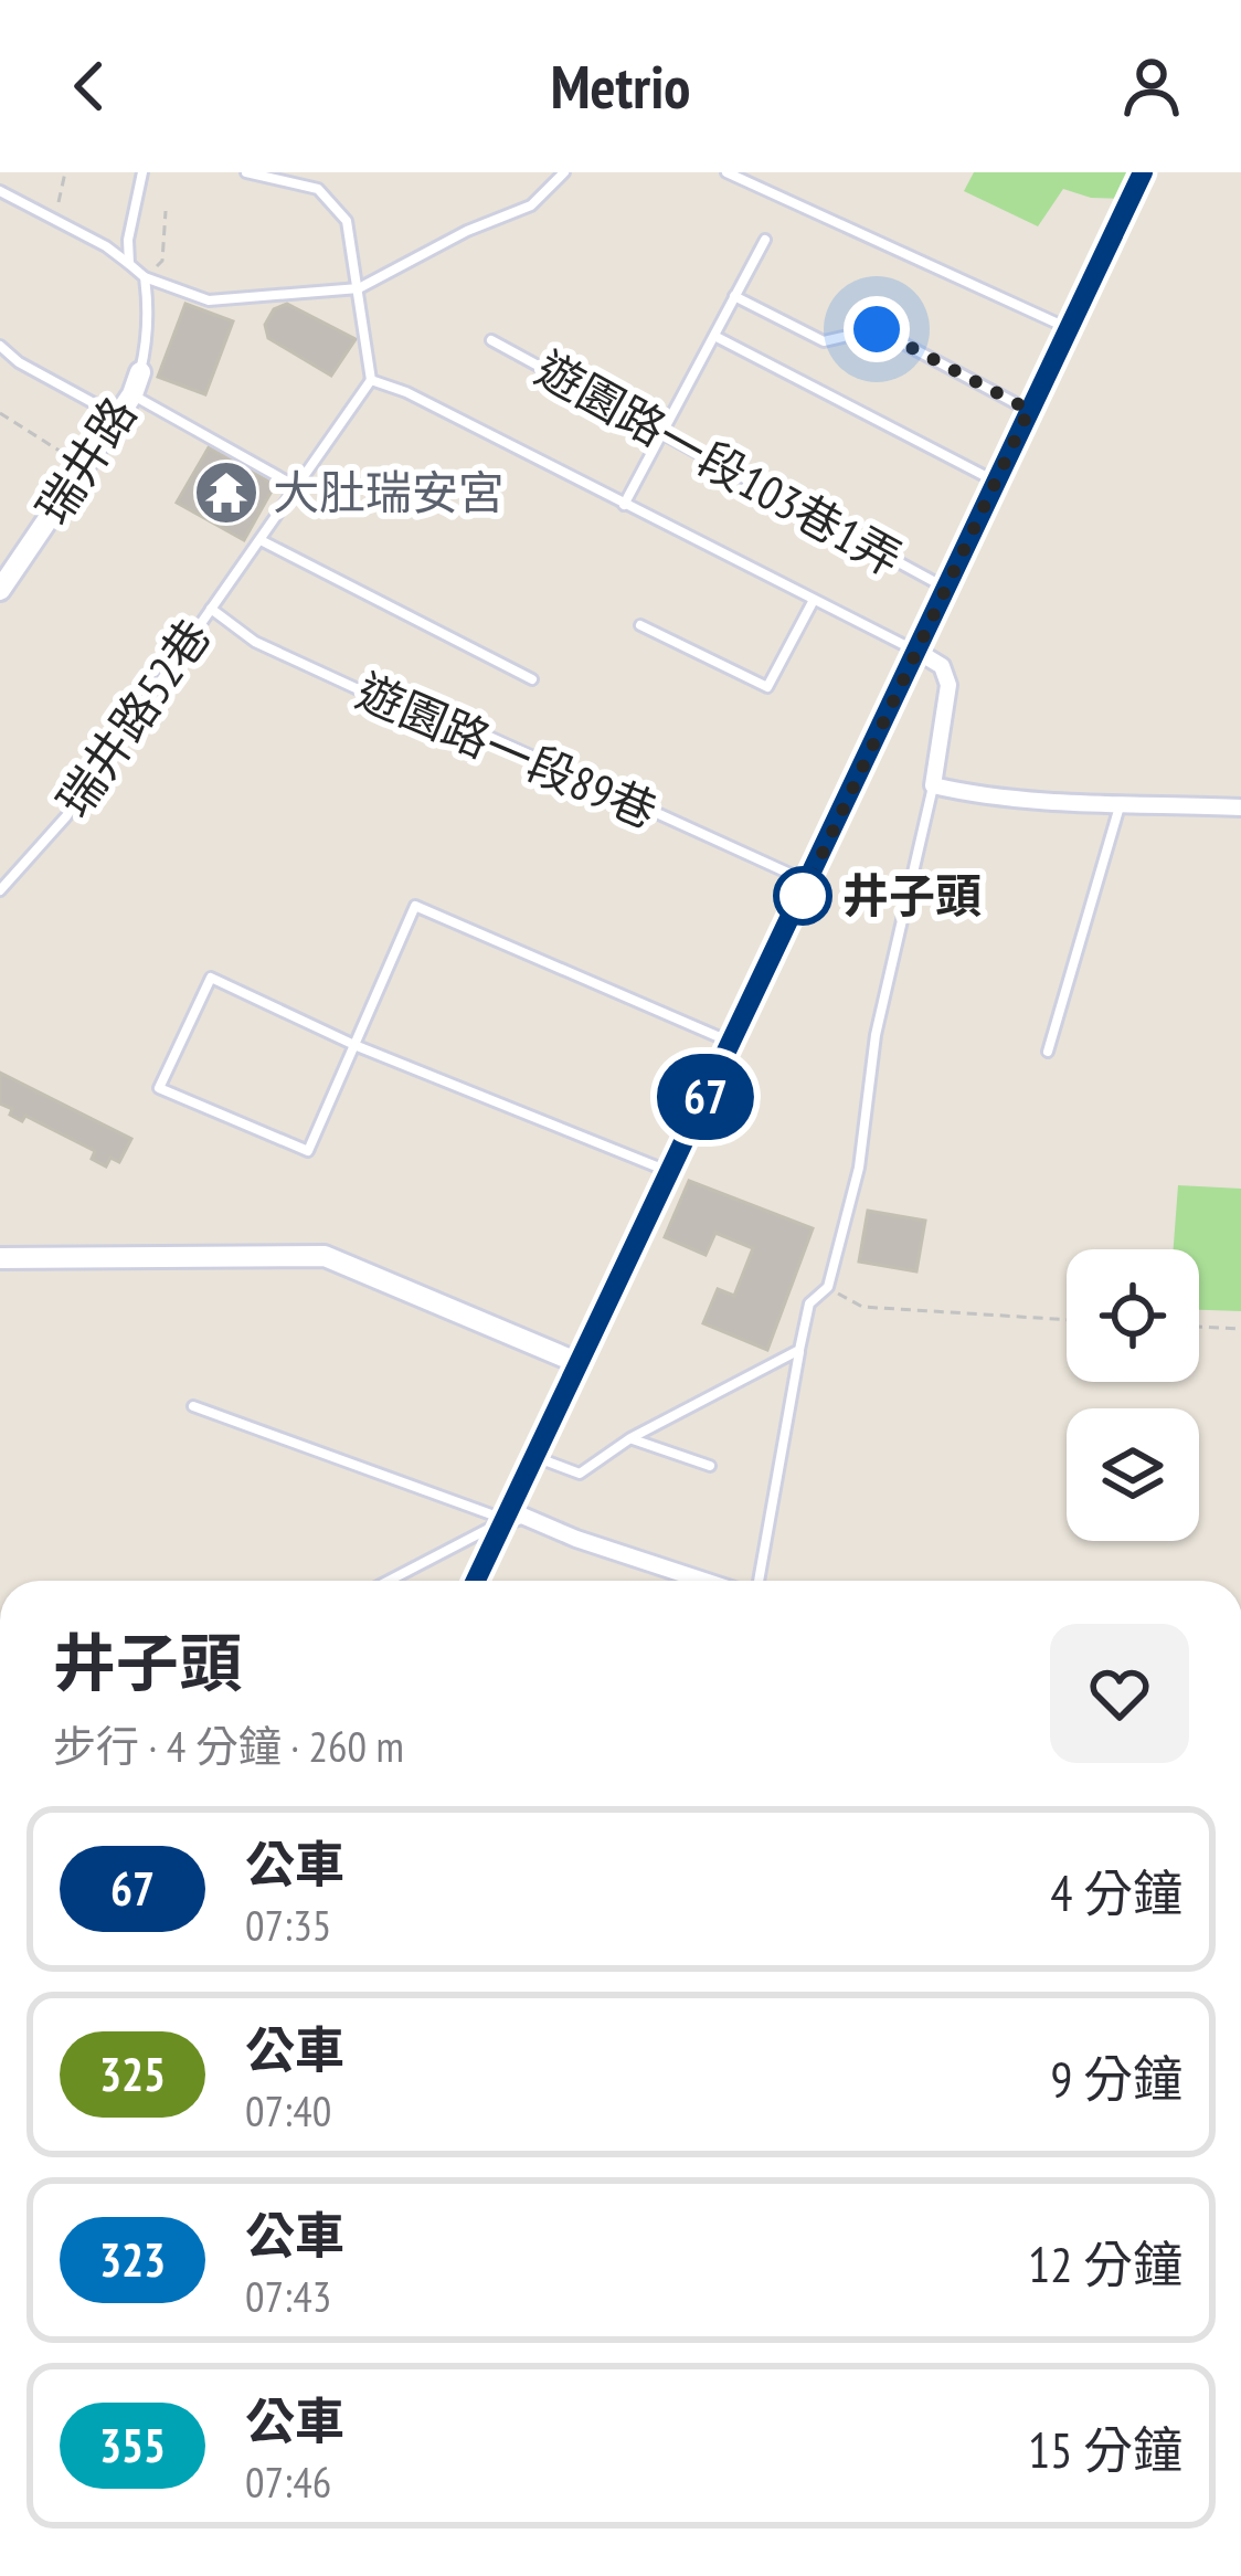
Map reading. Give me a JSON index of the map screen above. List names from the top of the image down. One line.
{"streets":{"street":["瑞井路"],"lane":["遊園路一段103巷1弄","瑞井路52巷","遊園路一段89巷"]},"crossings":[["瑞井路52巷","遊園路一段89巷"]],"places":{"temple":["大肚瑞安宮"],"other":["井子頭"]},"lines":["bus line 67"],"page":{"header":"Metrio","on_map":"67","heading":["井子頭","步行 · 4 分鐘 · 260 m"],"list":[{"mark":"67","name":"公車","note":"07:35","value":"4 分鐘"},{"mark":"325","name":"公車","note":"07:40","value":"9 分鐘"},{"mark":"323","name":"公車","note":"07:43","value":"12 分鐘"},{"mark":"355","name":"公車","note":"07:46","value":"15 分鐘"}]}}
